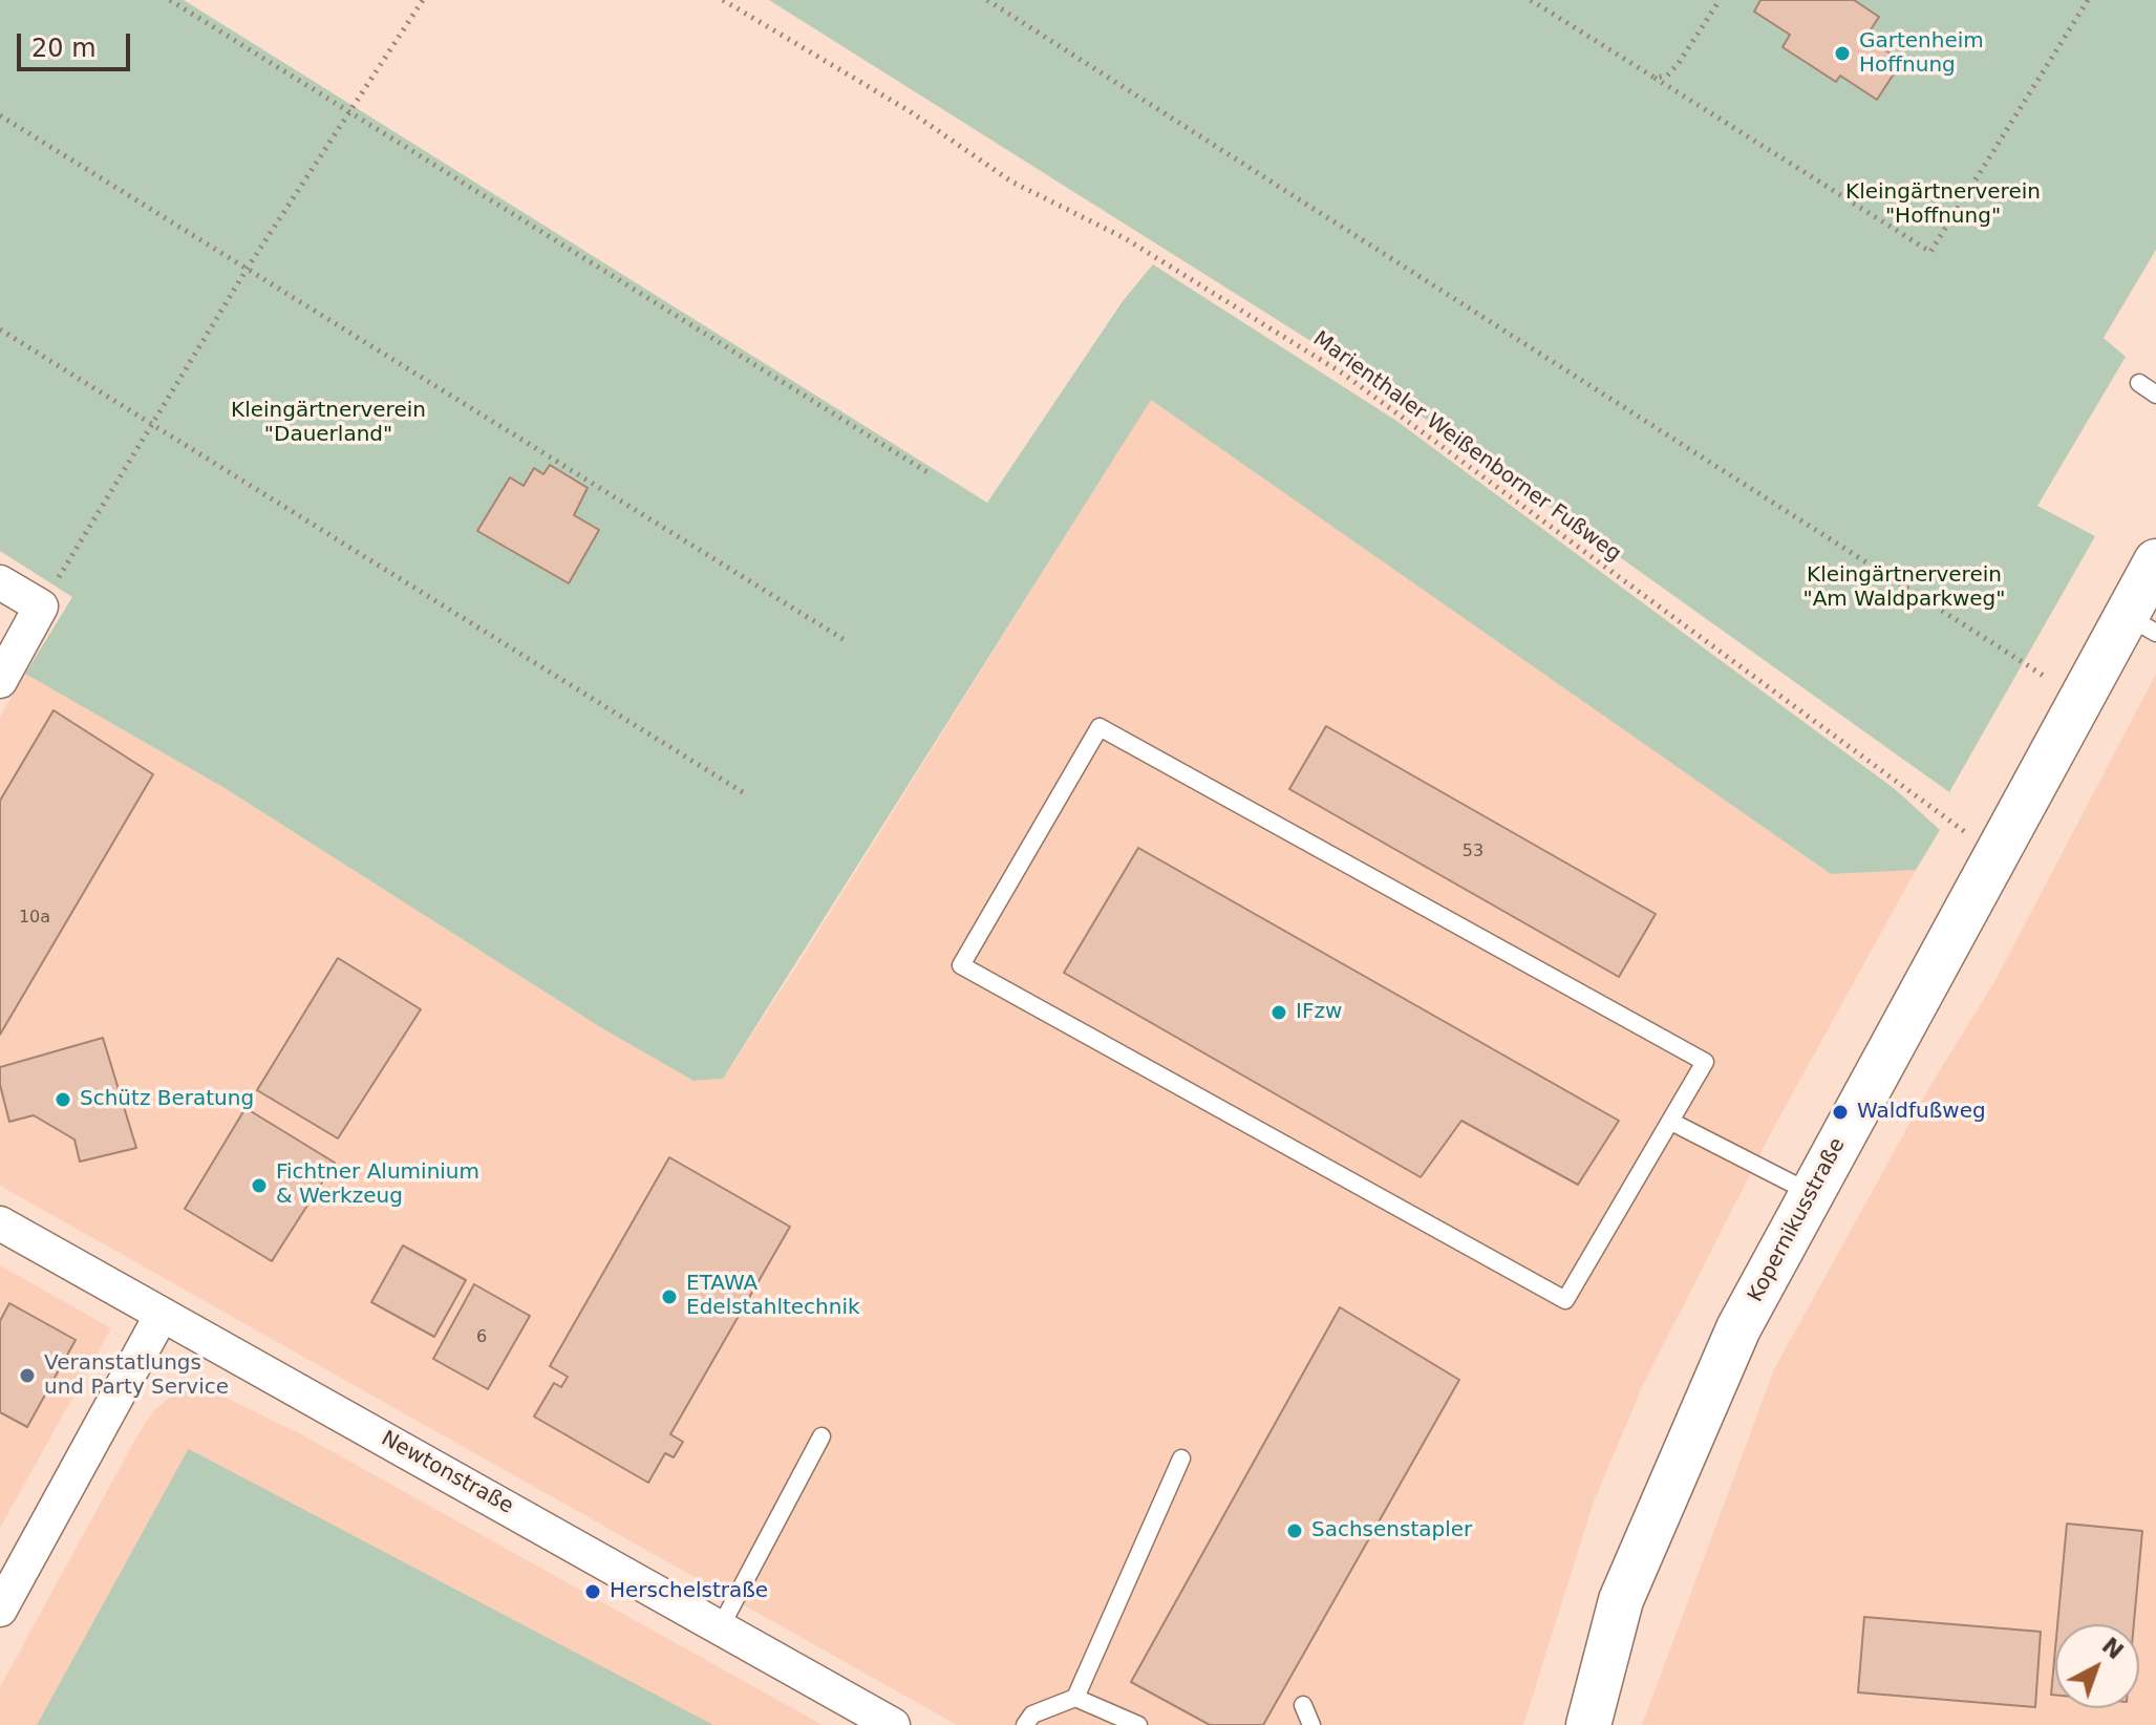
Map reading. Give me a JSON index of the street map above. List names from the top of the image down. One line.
{"streets":{"street":["Kopernikusstraße","Newtonstraße"],"path":["Marienthaler Weißenborner Fußweg"]},"crossings":[["Marienthaler Weißenborner Fußweg","Kopernikusstraße"]],"parks":["Kleingärtnerverein \"Hoffnung\"","Kleingärtnerverein \"Dauerland\"","Kleingärtnerverein \"Am Waldparkweg\""],"places":["Gartenheim Hoffnung","IFzw","Schütz Beratung","Waldfußweg","Fichtner Aluminium & Werkzeug","ETAWA Edelstahltechnik","Veranstatlungs und Party Service","Sachsenstapler","Herschelstraße"],"house_numbers":["53","10a","6"],"scale_bar":"20 m","north":"top right"}
